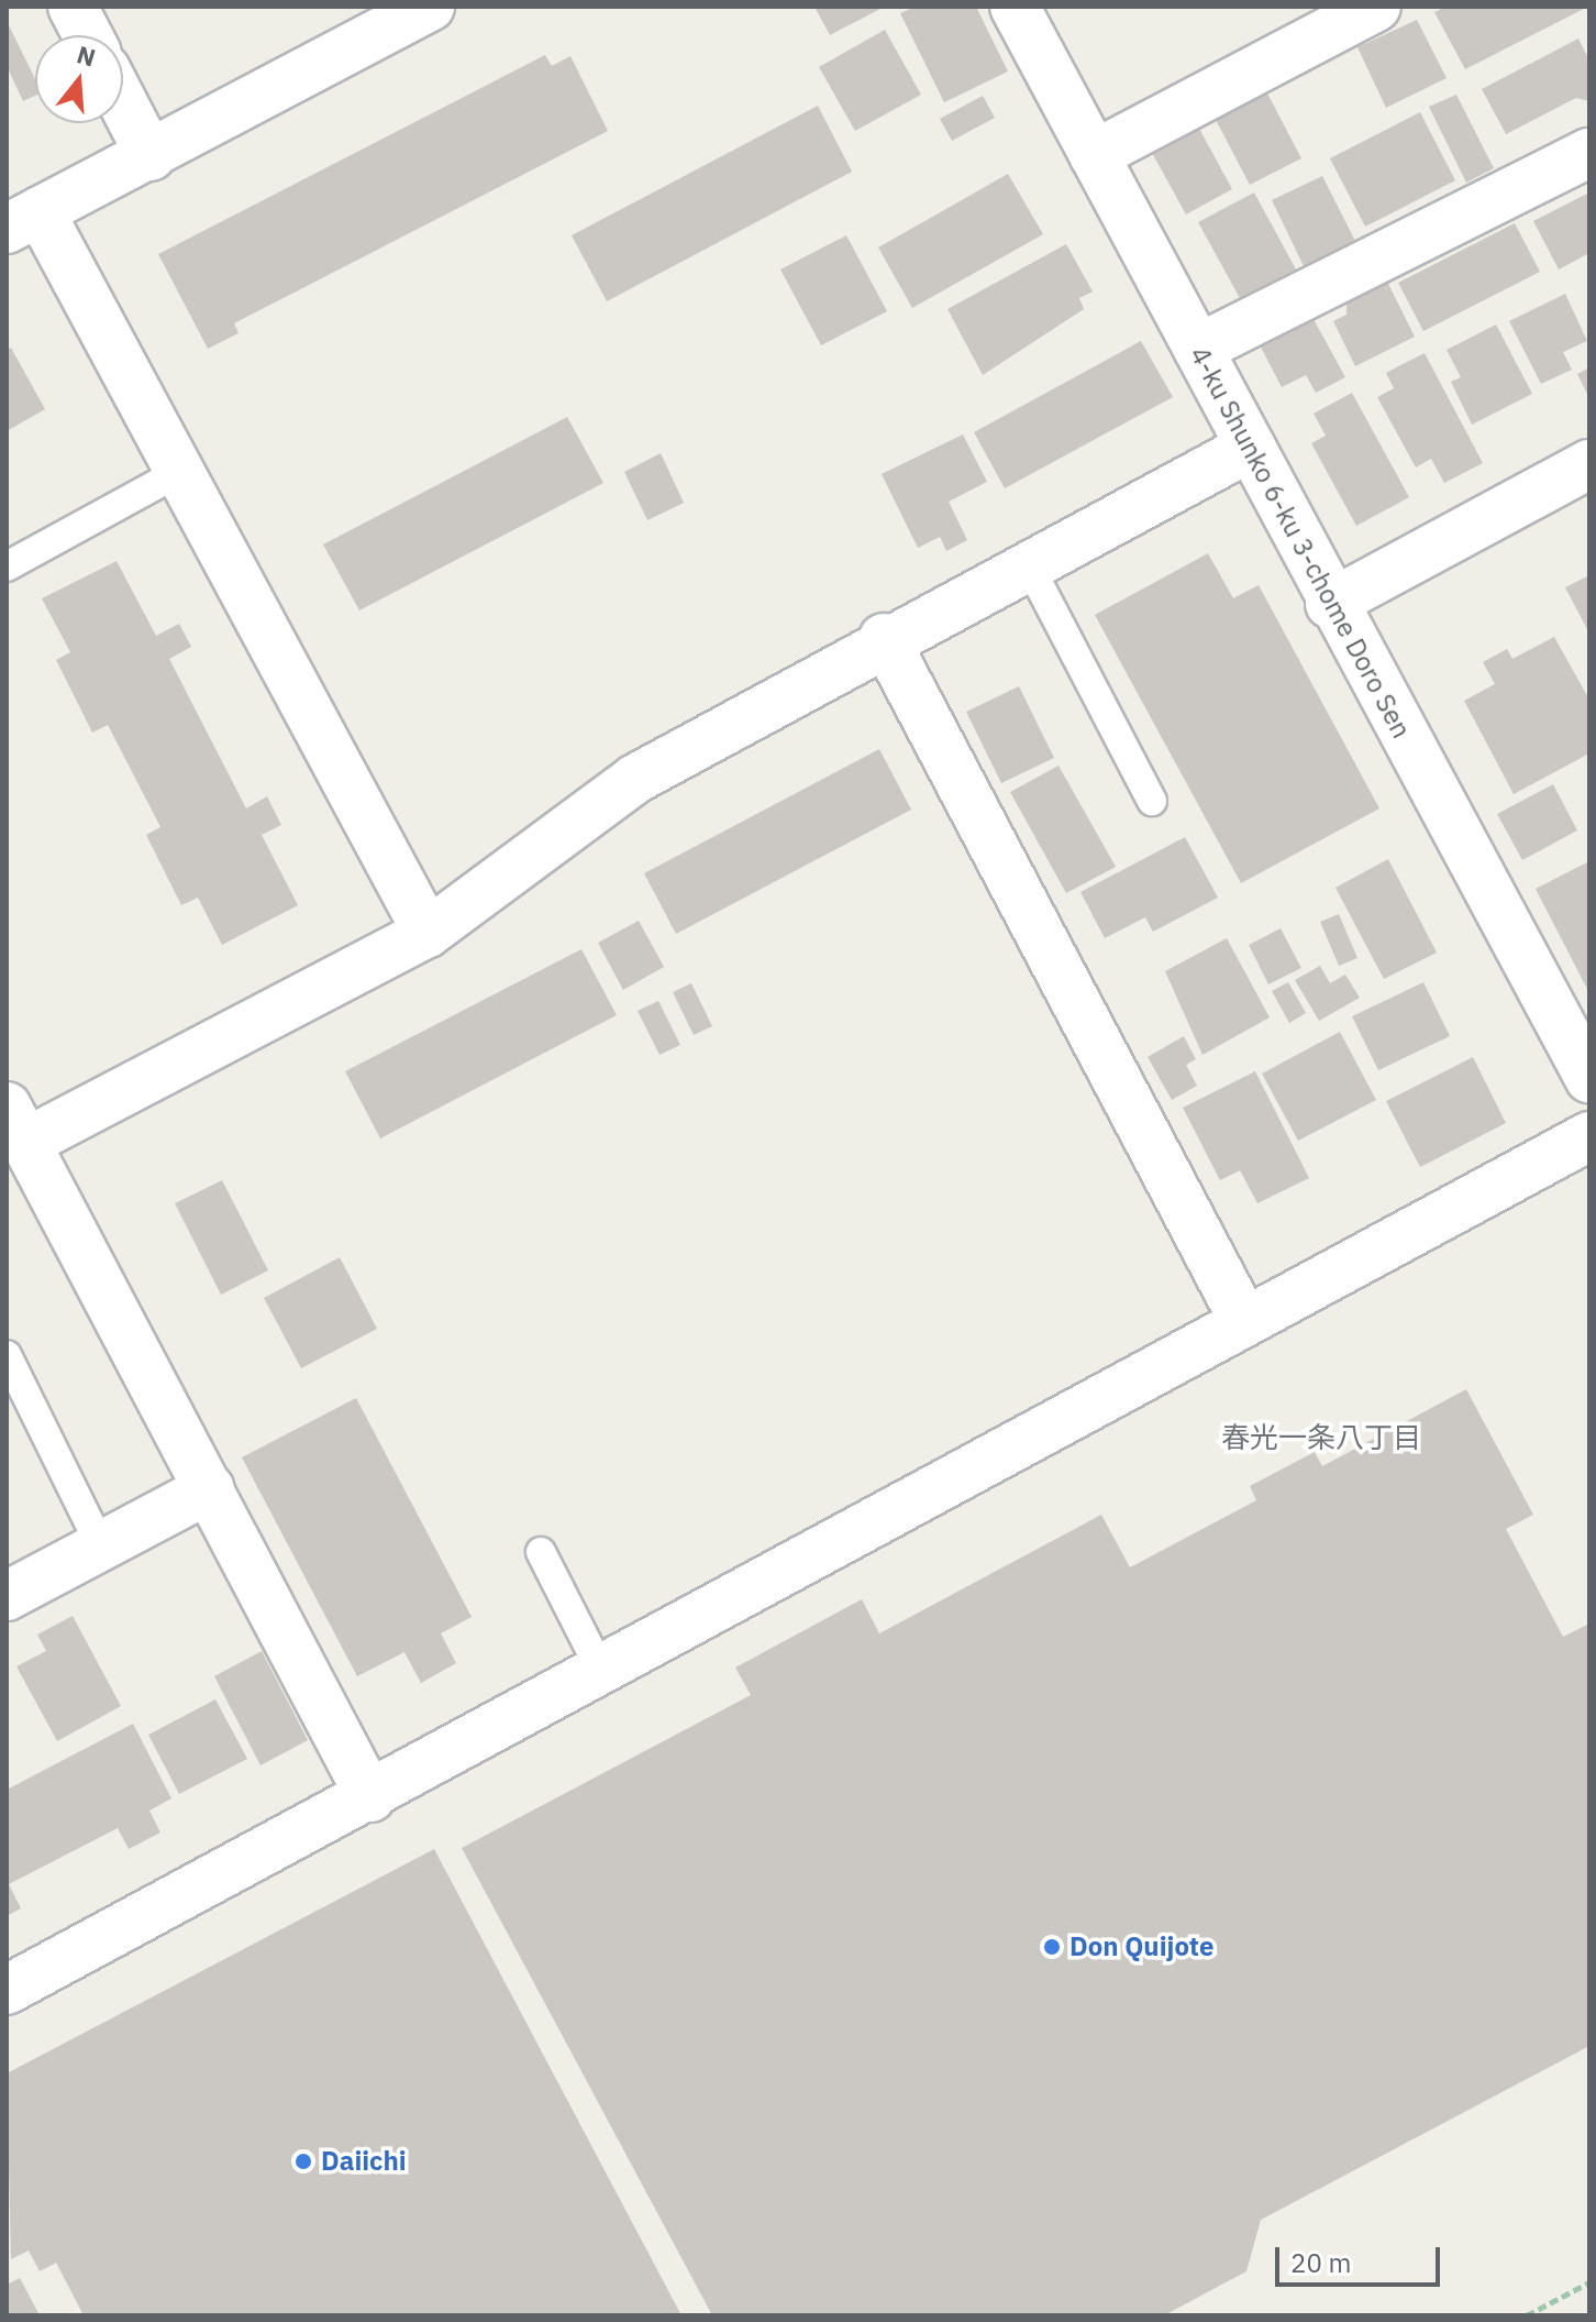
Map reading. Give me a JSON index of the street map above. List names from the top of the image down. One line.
{"streets":{"street":["4-ku Shunko 6-ku 3-chome Doro Sen"]},"districts":["春光一条八丁目"],"places":["Don Quijote","Daiichi"],"scale_bar":"20 m","north":"top"}
